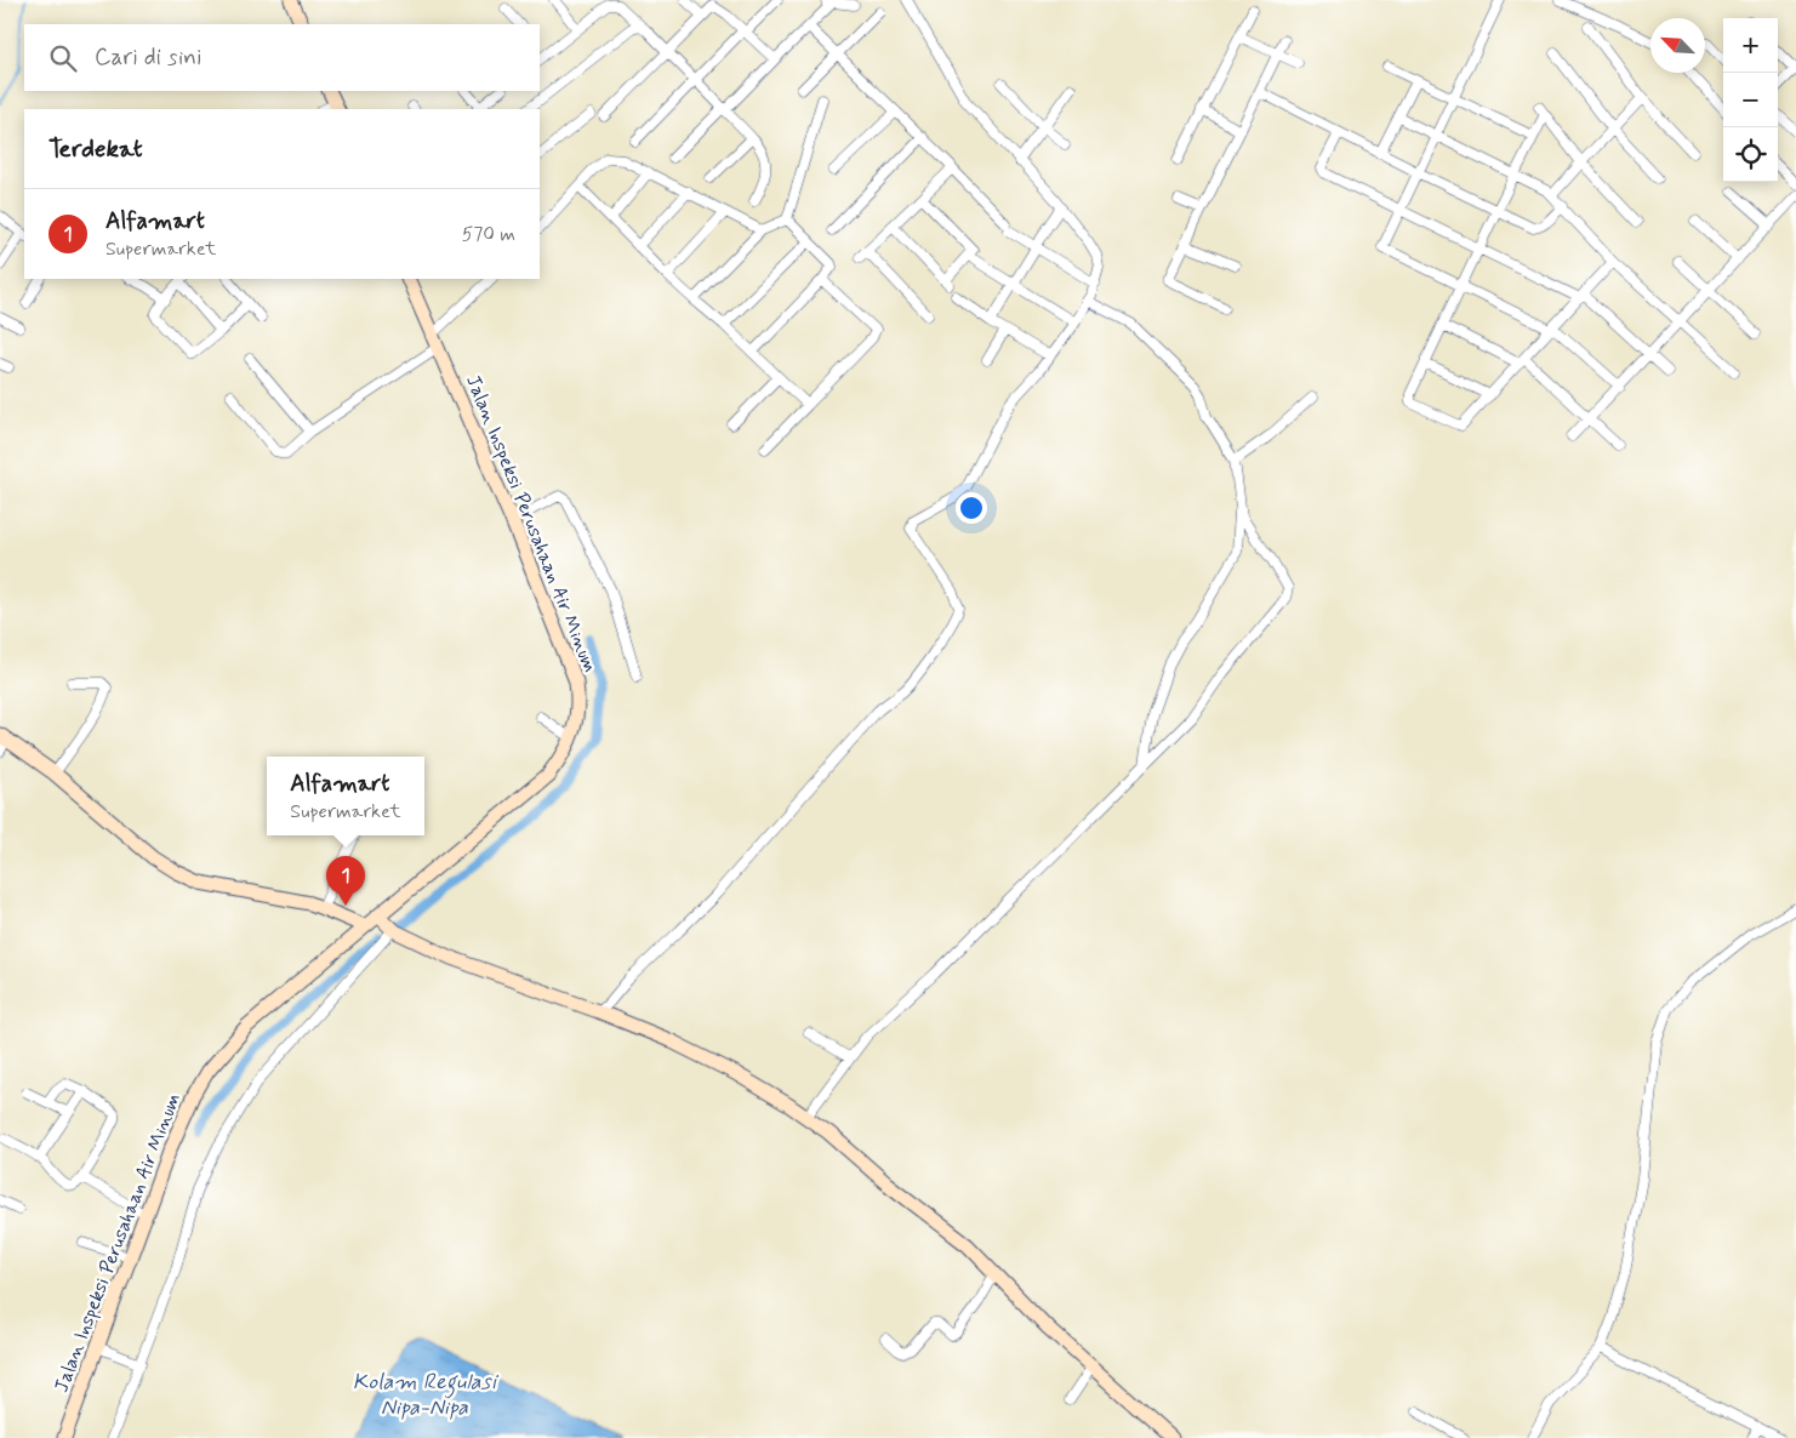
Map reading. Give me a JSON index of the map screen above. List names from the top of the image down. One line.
{"streets":{"street":["Jalan Inspeksi Perusahaan Air Minum"]},"water":["Kolam Regulasi Nipa-Nipa"],"north":"top left","page":{"map_buttons":["+","−"],"search":"Cari di sini","heading":"Terdekat","list":[{"mark":"1","name":"Alfamart","note":"Supermarket","value":"570 m"}],"popup":["Alfamart","Supermarket"],"pins":"1"}}
